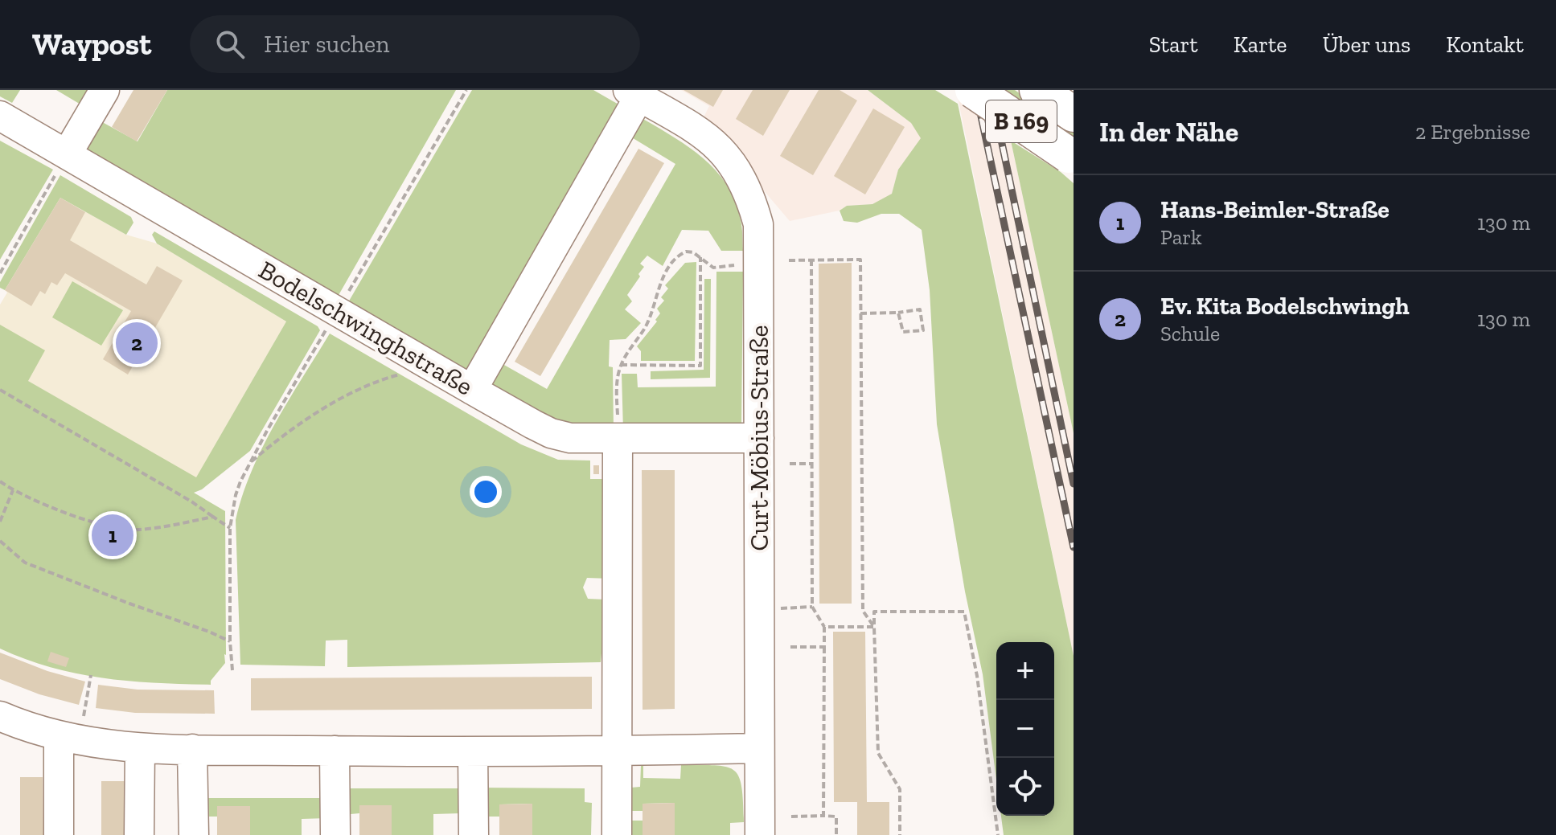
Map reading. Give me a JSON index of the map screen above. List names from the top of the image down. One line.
{"streets":{"main road":["B 169"],"street":["Bodelschwinghstraße","Curt-Möbius-Straße"]},"crossings":[["Bodelschwinghstraße","Curt-Möbius-Straße"]],"page":{"header":"Waypost","search":"Hier suchen","nav":["Start","Karte","Über uns","Kontakt"],"heading":["In der Nähe","2 Ergebnisse"],"list":[{"mark":"1","name":"Hans-Beimler-Straße","note":"Park","value":"130 m"},{"mark":"2","name":"Ev. Kita Bodelschwingh","note":"Schule","value":"130 m"}],"pins":["2","1"],"map_buttons":["+","−"]}}
